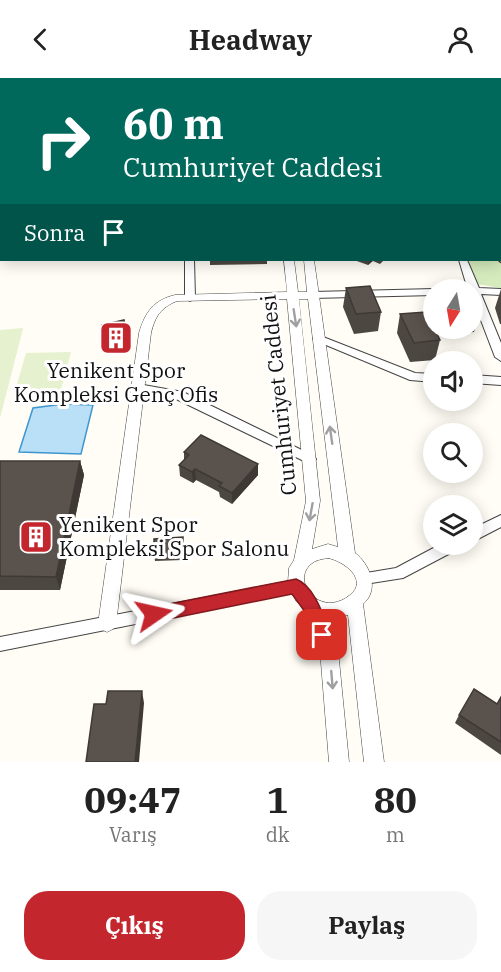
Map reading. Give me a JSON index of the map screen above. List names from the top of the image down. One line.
{"streets":{"street":["Cumhuriyet Caddesi"]},"places":{"building":["Yenikent Spor Kompleksi Genç Ofis","Yenikent Spor Kompleksi Spor Salonu"]},"north":"bottom","page":{"header":"Headway","turn":["60 m","Cumhuriyet Caddesi"],"then":"Sonra","eta":["09:47","Varış","1","dk","80","m"],"buttons":["Çıkış","Paylaş"]}}
